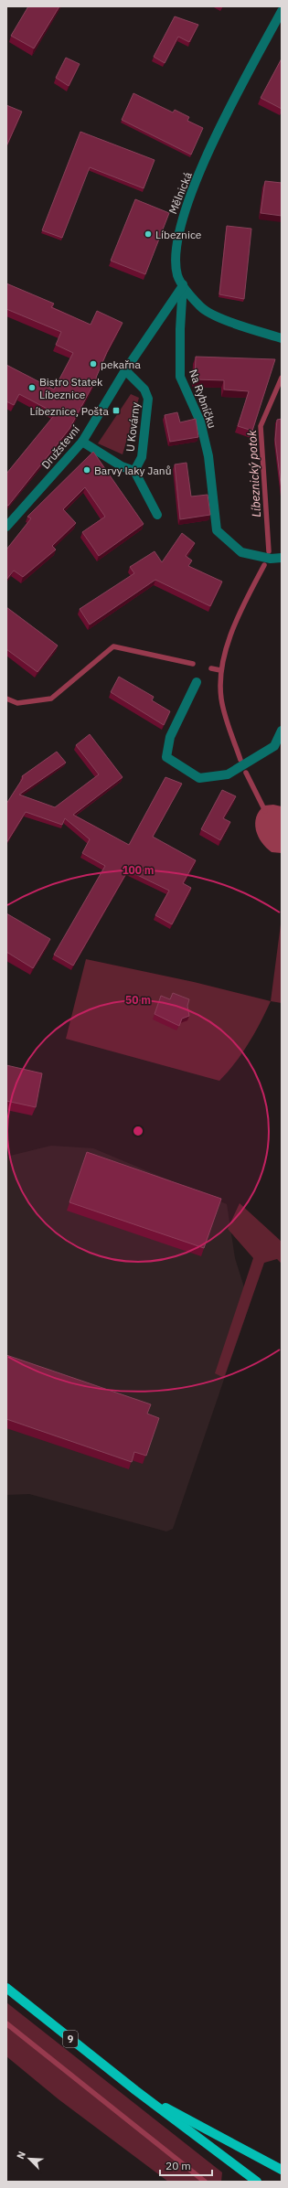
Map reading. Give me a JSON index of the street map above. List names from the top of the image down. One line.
{"streets":{"main road":["9"],"street":["Mělnická","Na Rybníčku","U Kovárny","Družstevní"]},"crossings":[["Mělnická","Na Rybníčku"],["Mělnická","Družstevní"],["Na Rybníčku","Družstevní"],["U Kovárny","Družstevní"]],"water":["Líbeznický potok"],"places":{"other":["Líbeznice","pekařna","Bistro Statek Líbeznice","Barvy laky Janů"],"transit":["Líbeznice, Pošta"]},"scale_bar":"20 m","north":"top left","rings":["100 m","50 m"]}
